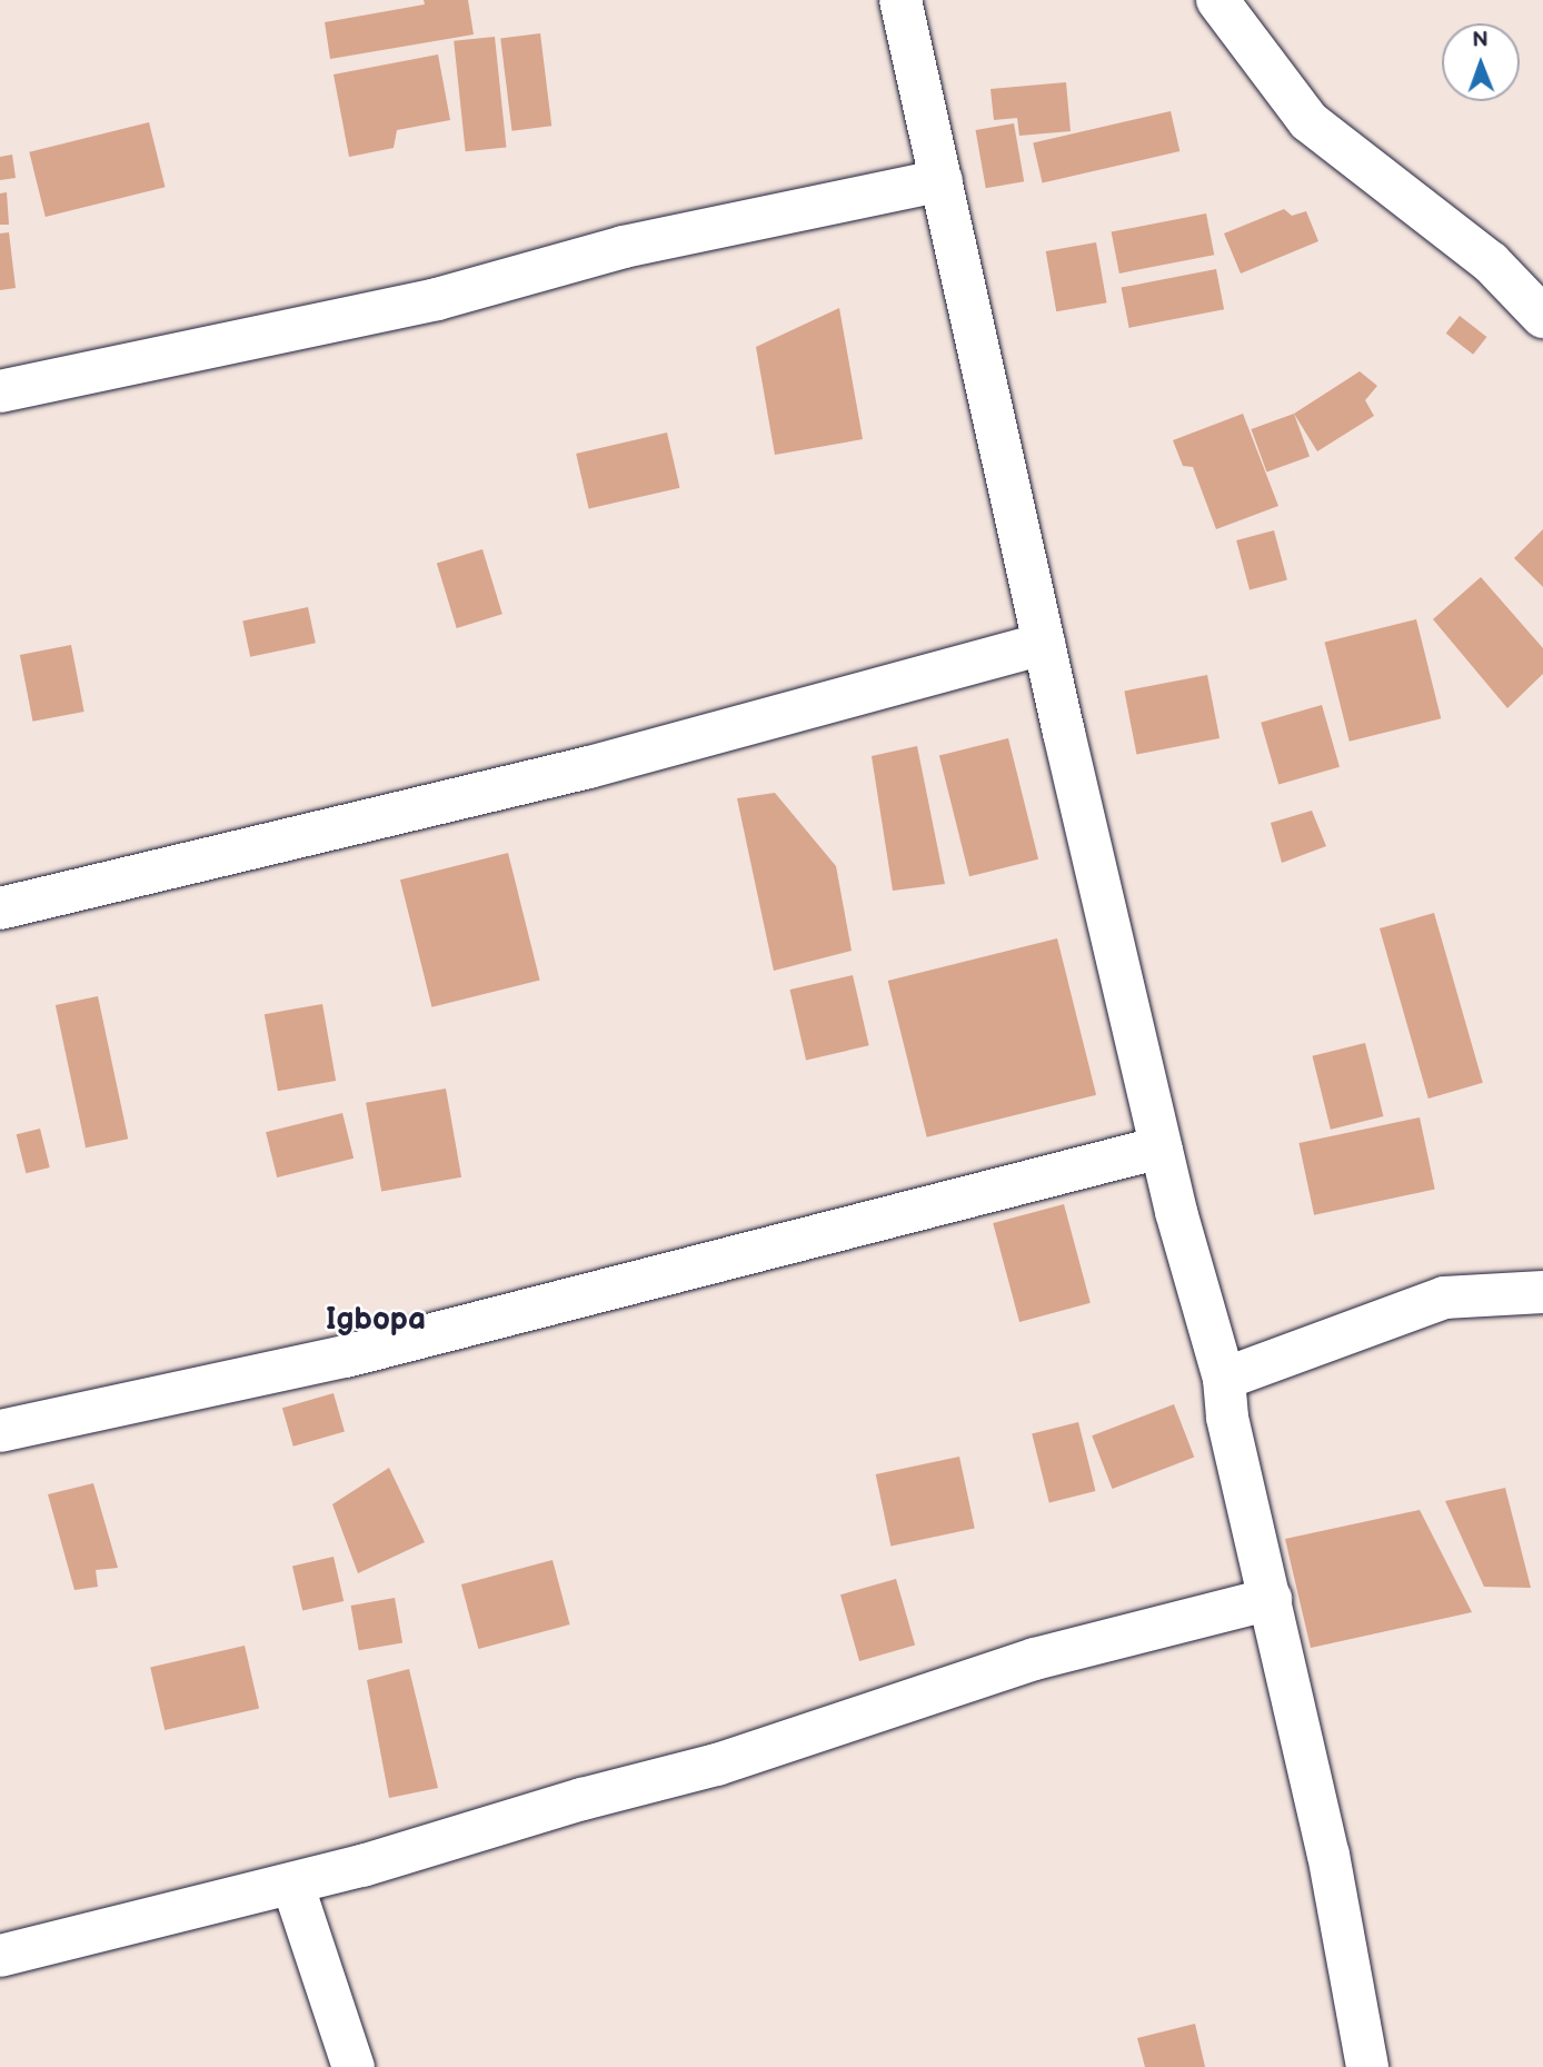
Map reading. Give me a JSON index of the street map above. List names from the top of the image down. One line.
{"districts":["Igbopa"],"north":"top"}
